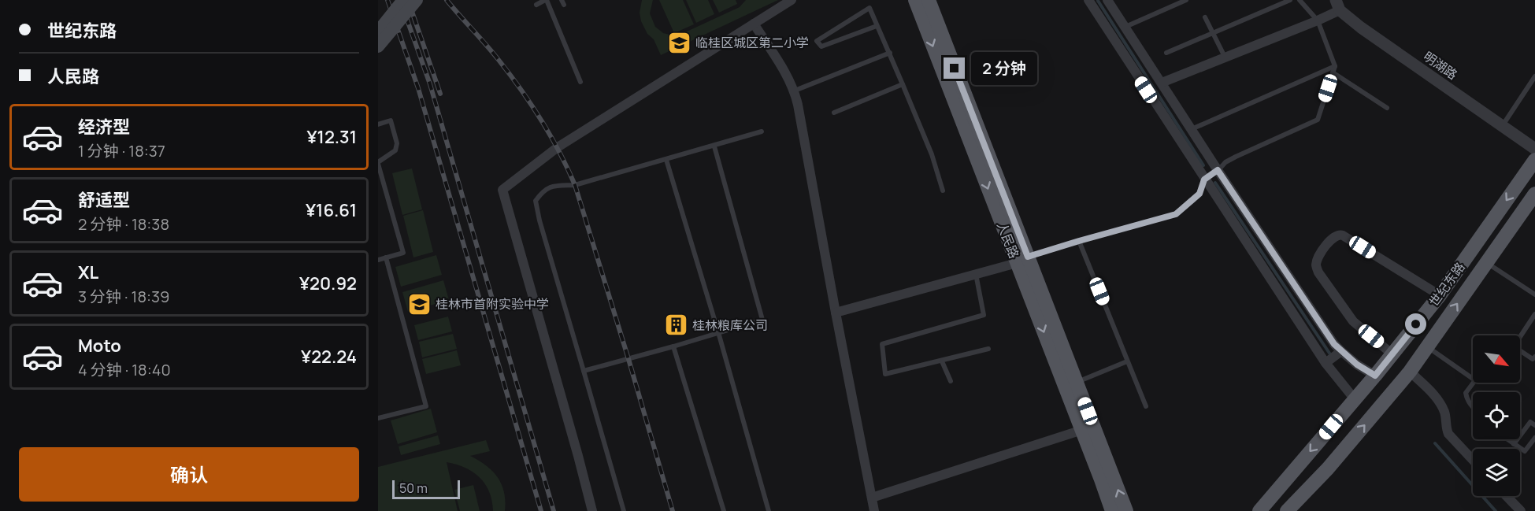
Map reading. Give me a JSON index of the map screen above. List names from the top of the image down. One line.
{"streets":{"main road":["人民路","世纪东路"],"street":["明湖路"]},"places":{"school or university":["临桂区城区第二小学","桂林市首附实验中学"],"building":["桂林粮库公司"]},"scale_bar":"50 m","north":"bottom right","page":{"banner":["世纪东路","人民路"],"bubble":"2 分钟","list":[{"name":"经济型","note":"1 分钟 · 18:37","value":"¥12.31"},{"name":"舒适型","note":"2 分钟 · 18:38","value":"¥16.61"},{"name":"XL","note":"3 分钟 · 18:39","value":"¥20.92"},{"name":"Moto","note":"4 分钟 · 18:40","value":"¥22.24"}],"buttons":"确认","scale":"50 m"}}
